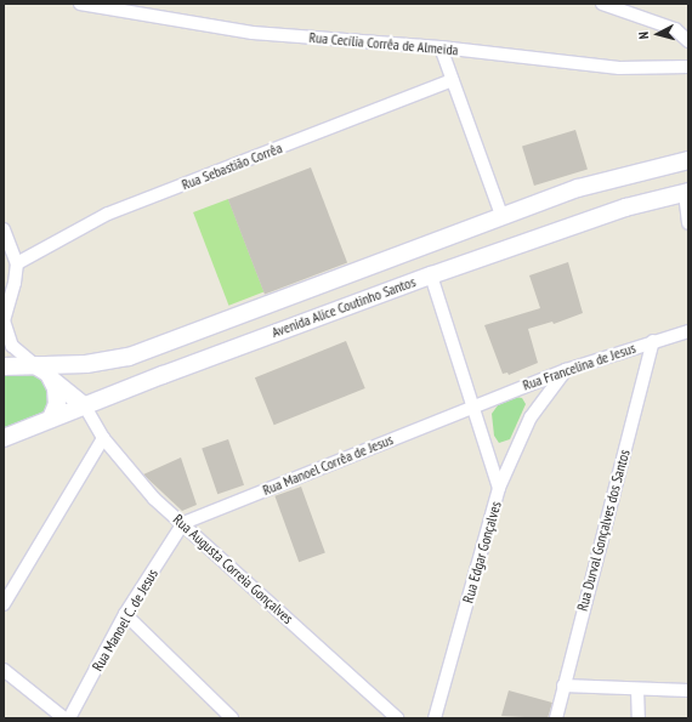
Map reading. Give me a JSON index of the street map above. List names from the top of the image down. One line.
{"streets":{"main road":["Avenida Alice Coutinho Santos"],"street":["Rua Cecília Corrêa de Almeida","Rua Sebastião Corrêa","Rua Francelina de Jesus","Rua Manoel Corrêa de Jesus","Rua Durval Gonçalves dos Santos","Rua Edgar Gonçalves","Rua Augusta Correia Gonçalves","Rua Manoel C. de Jesus"]},"crossings":[["Avenida Alice Coutinho Santos","Rua Edgar Gonçalves"],["Avenida Alice Coutinho Santos","Rua Augusta Correia Gonçalves"],["Rua Francelina de Jesus","Rua Manoel Corrêa de Jesus"],["Rua Francelina de Jesus","Rua Durval Gonçalves dos Santos"],["Rua Francelina de Jesus","Rua Edgar Gonçalves"],["Rua Manoel Corrêa de Jesus","Rua Edgar Gonçalves"],["Rua Manoel Corrêa de Jesus","Rua Augusta Correia Gonçalves"],["Rua Manoel Corrêa de Jesus","Rua Manoel C. de Jesus"],["Rua Augusta Correia Gonçalves","Rua Manoel C. de Jesus"]],"north":"left"}
